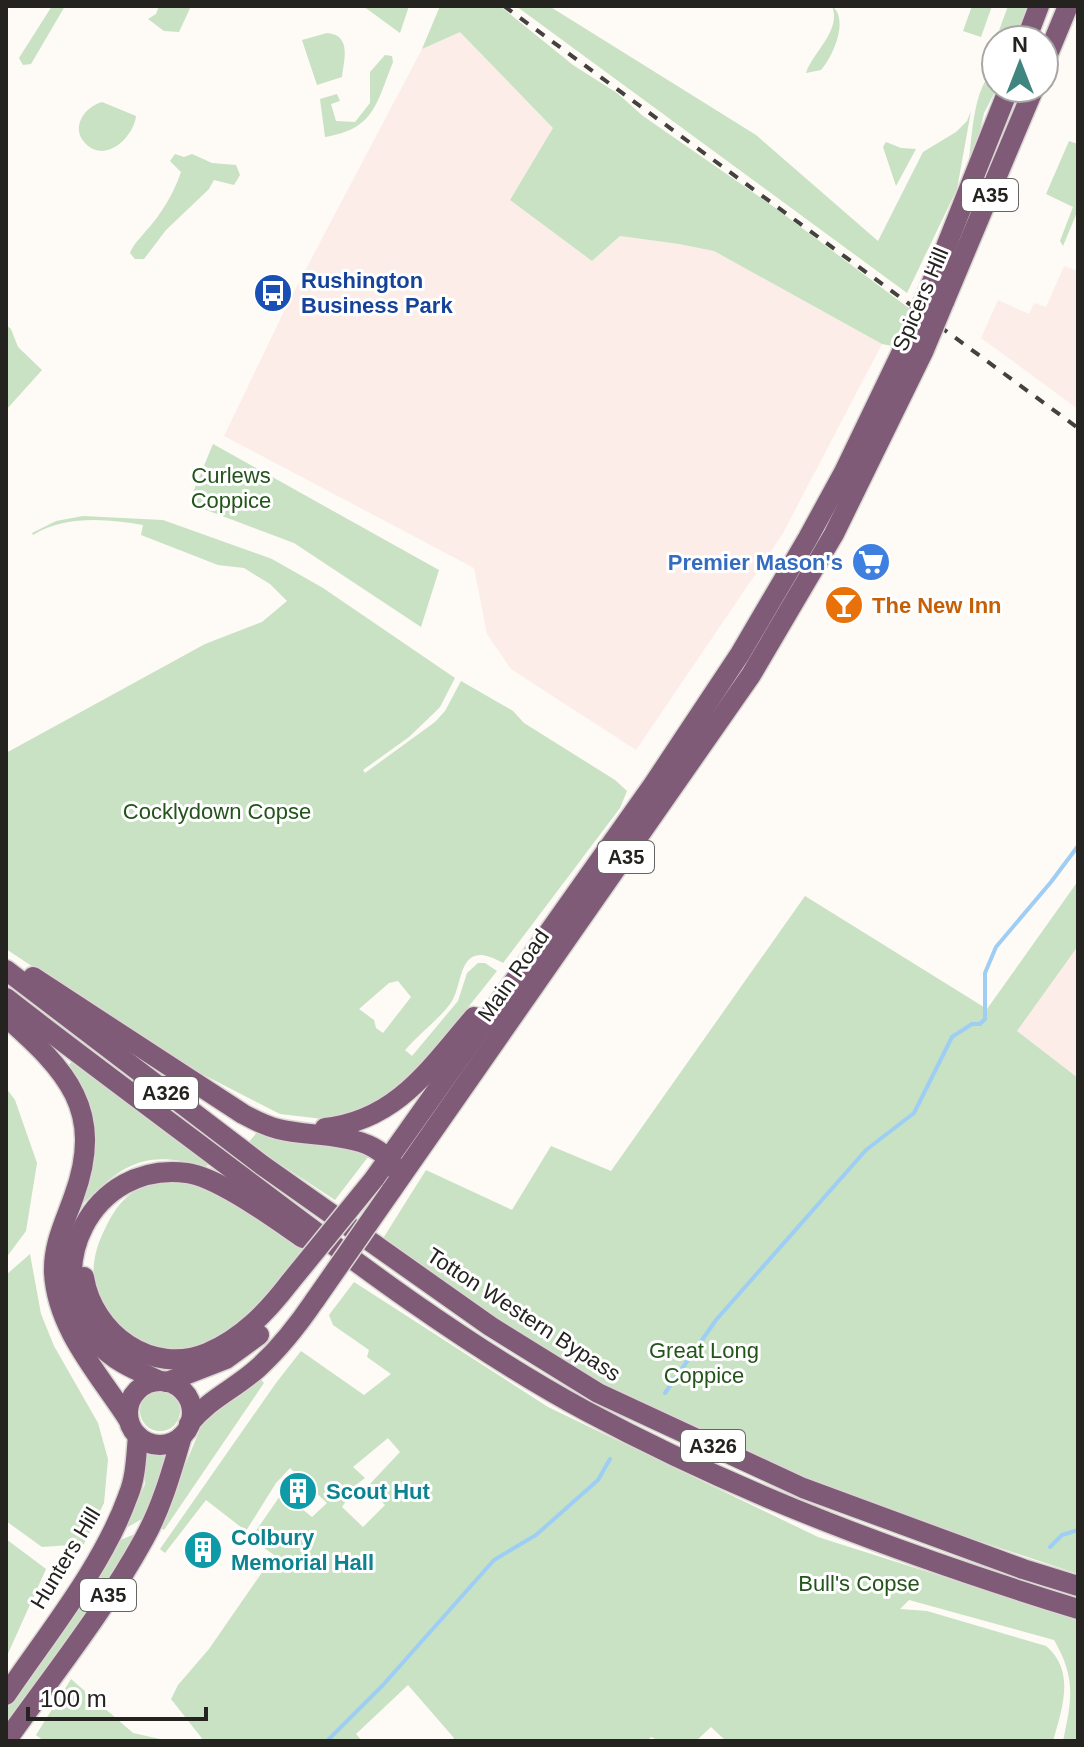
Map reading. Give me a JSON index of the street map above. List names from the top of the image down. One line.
{"streets":{"main road":["A35","Spicers Hill","Main Road","A326","Totton Western Bypass","Hunters Hill"]},"crossings":[["A35","Main Road"],["A35","Hunters Hill"],["Spicers Hill","Main Road"],["Main Road","Hunters Hill"]],"parks":["Curlews Coppice","Cocklydown Copse","Great Long Coppice","Bull's Copse"],"places":{"bus stop":["Rushington Business Park"],"supermarket":["Premier Mason's"],"bar":["The New Inn"],"building":["Scout Hut","Colbury Memorial Hall"]},"scale_bar":"100 m","north":"top"}
